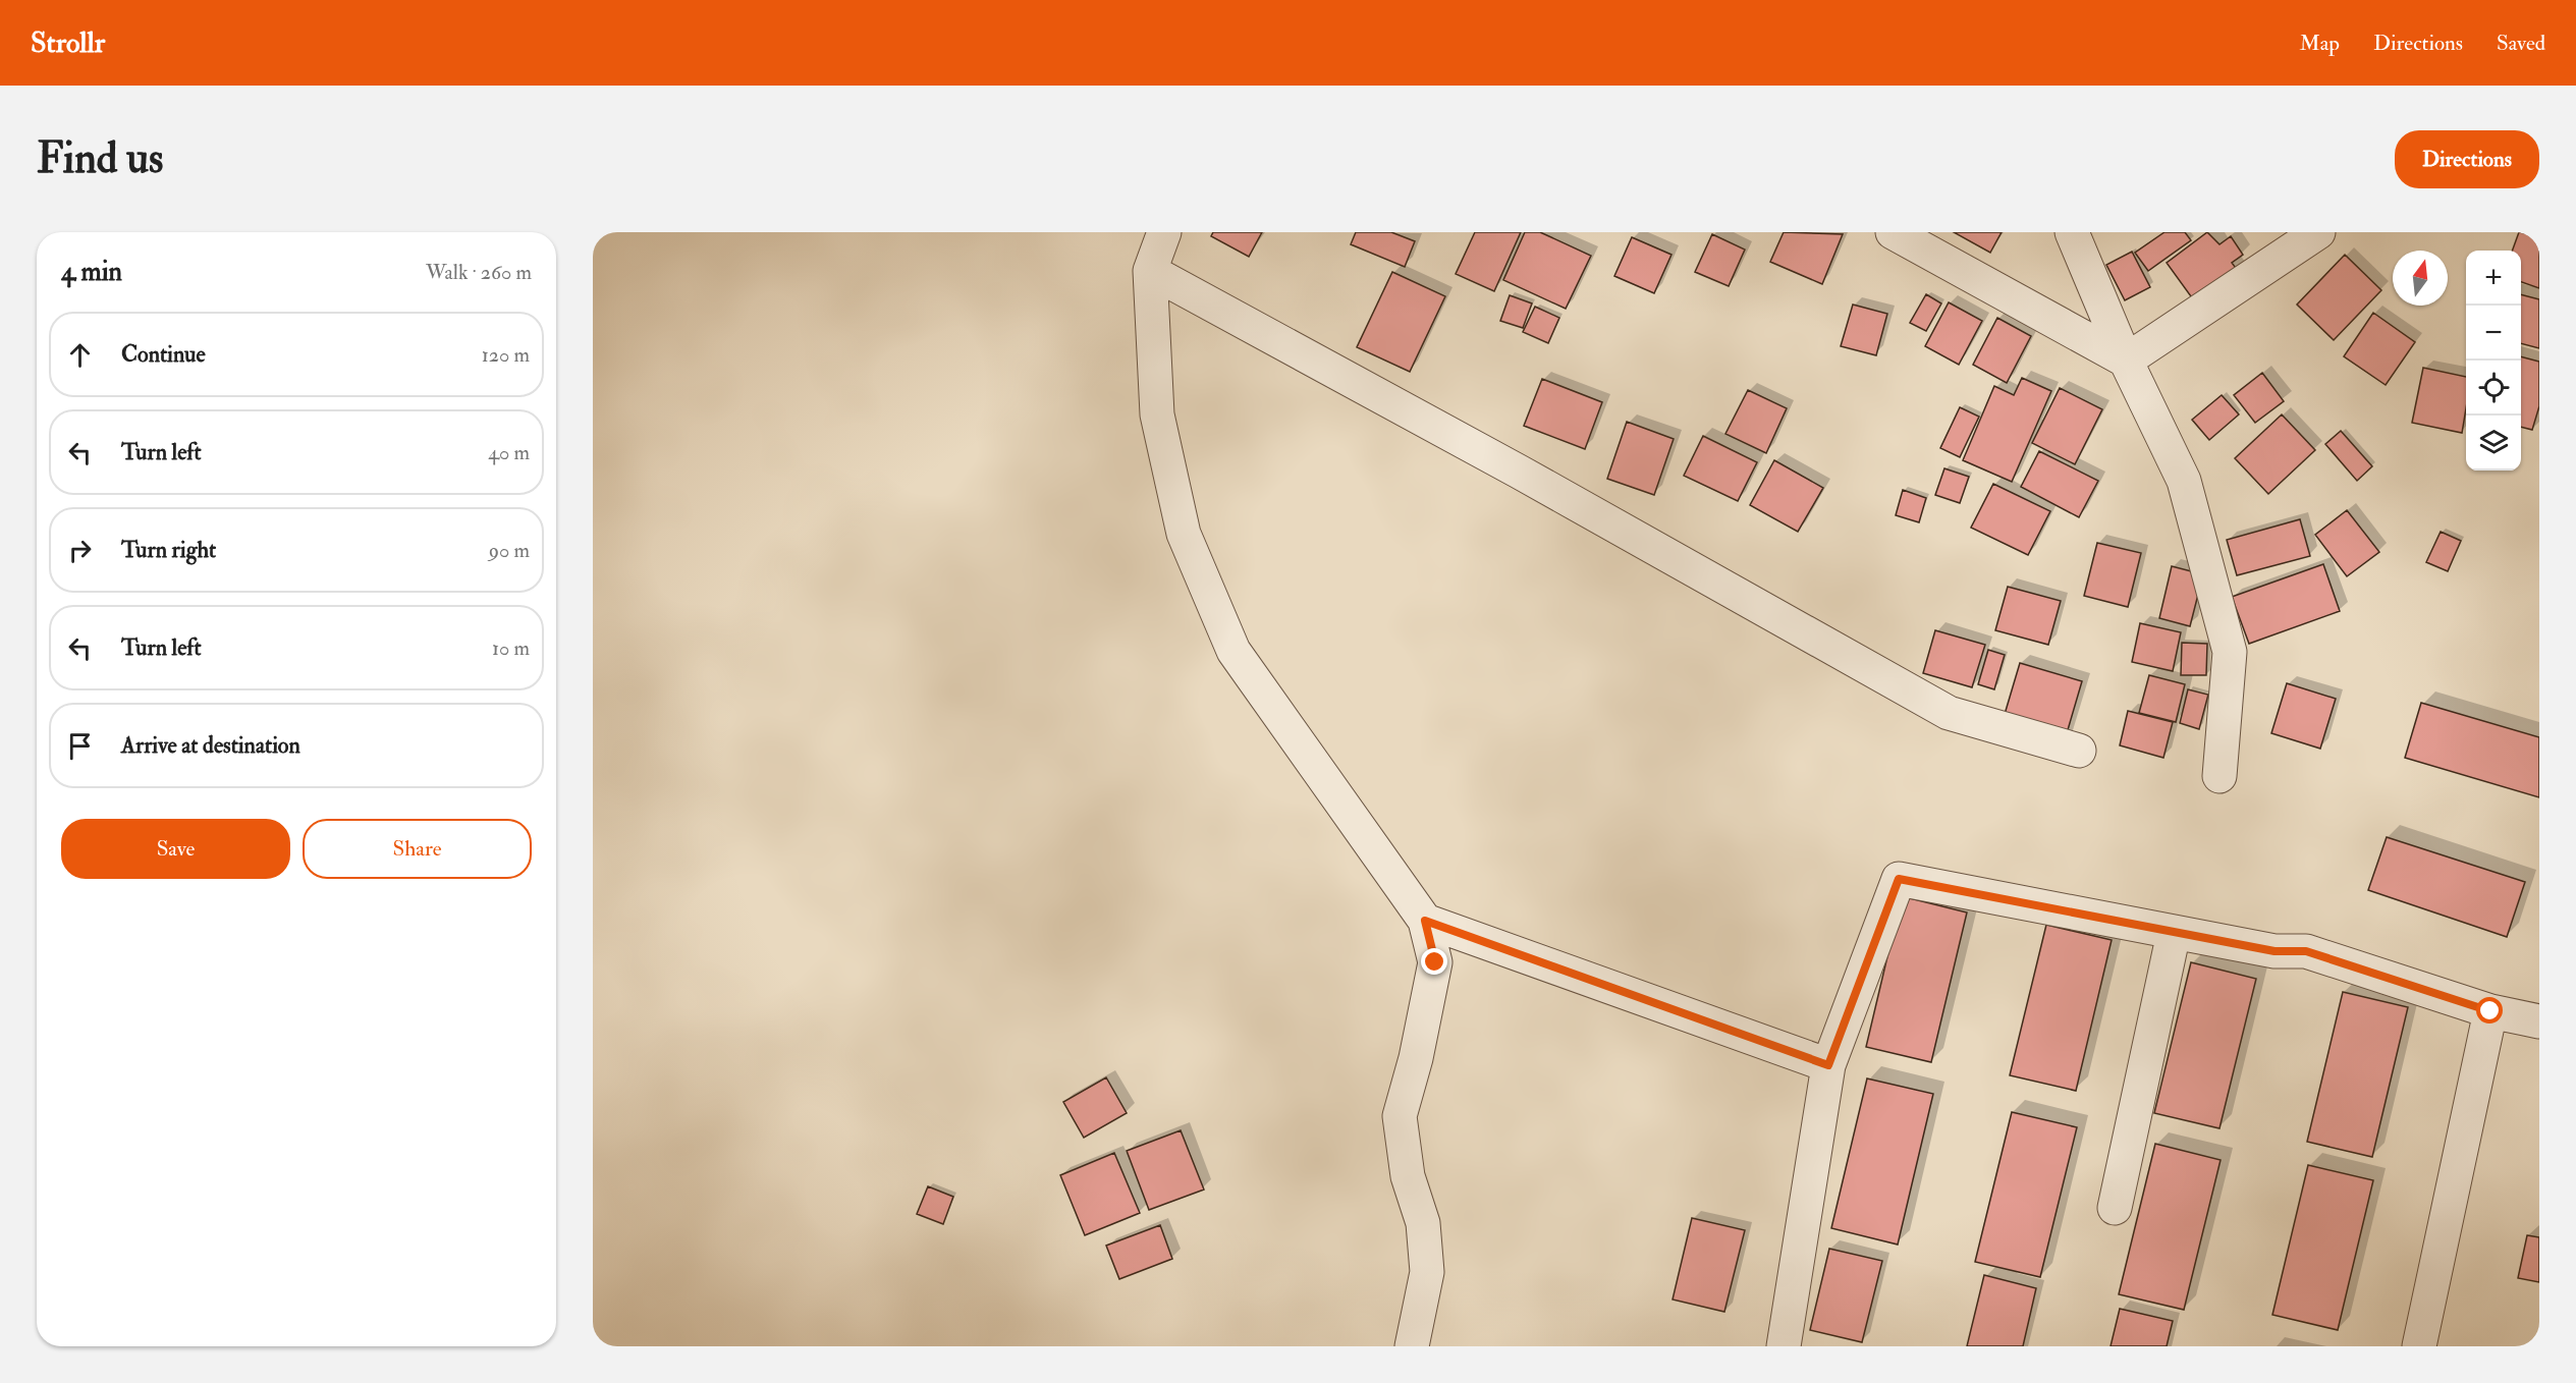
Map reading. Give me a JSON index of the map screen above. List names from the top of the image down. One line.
{"north":"top","page":{"header":"Strollr","nav":["Map","Directions","Saved"],"buttons":["Directions",["Save","Share"]],"title":"Find us","heading":["4 min","Walk · 260 m"],"map_buttons":["+","−"],"list":[["Continue","120 m"],["Turn left","40 m"],["Turn right","90 m"],["Turn left","10 m"],"Arrive at destination"]}}
